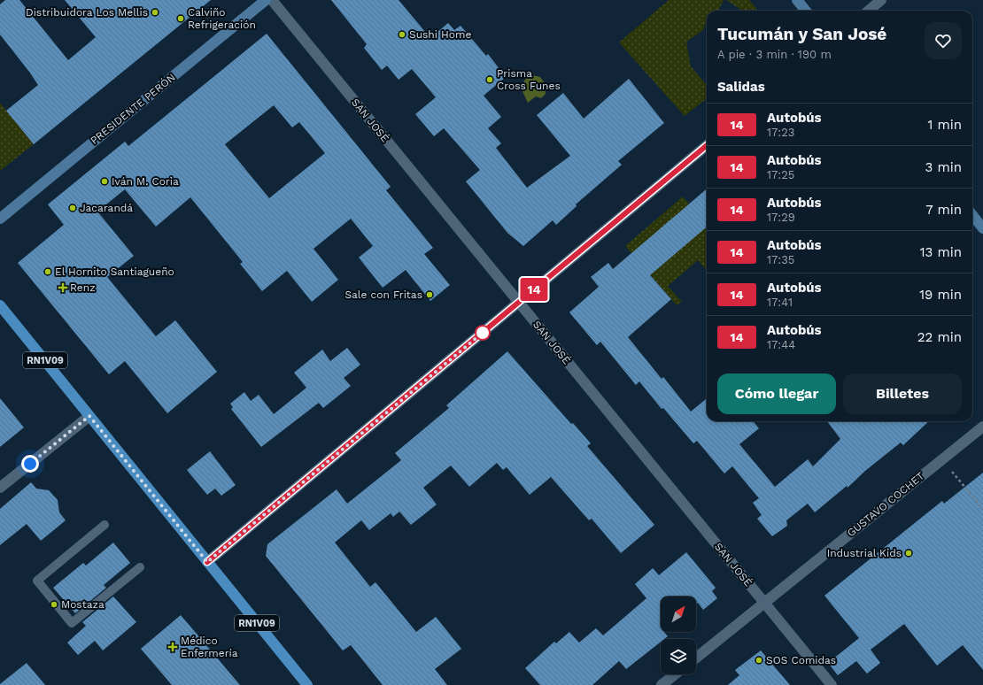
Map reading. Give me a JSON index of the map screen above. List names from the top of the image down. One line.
{"streets":{"main road":["PRESIDENTE PERÓN","RN1V09"],"street":["SAN JOSÉ","GUSTAVO COCHET"]},"crossings":[["SAN JOSÉ","GUSTAVO COCHET"]],"places":{"other":["Distribuidora Los Mellis","Calviño Refrigeración","Sushi Home","Prisma Cross Funes","Iván M. Coria","Jacarandá","El Hornito Santiagueño","Sale con Fritas","Industrial Kids","Mostaza","SOS Comidas"],"health":["Renz","Médico Enfermería"]},"lines":["bus line 14"],"north":"top right","page":{"on_map":"14","heading":[["Tucumán y San José","A pie · 3 min · 190 m"],"Salidas"],"list":[{"mark":"14","name":"Autobús","note":"17:23","value":"1 min"},{"mark":"14","name":"Autobús","note":"17:25","value":"3 min"},{"mark":"14","name":"Autobús","note":"17:29","value":"7 min"},{"mark":"14","name":"Autobús","note":"17:35","value":"13 min"},{"mark":"14","name":"Autobús","note":"17:41","value":"19 min"},{"mark":"14","name":"Autobús","note":"17:44","value":"22 min"}],"buttons":["Cómo llegar","Billetes"]}}
